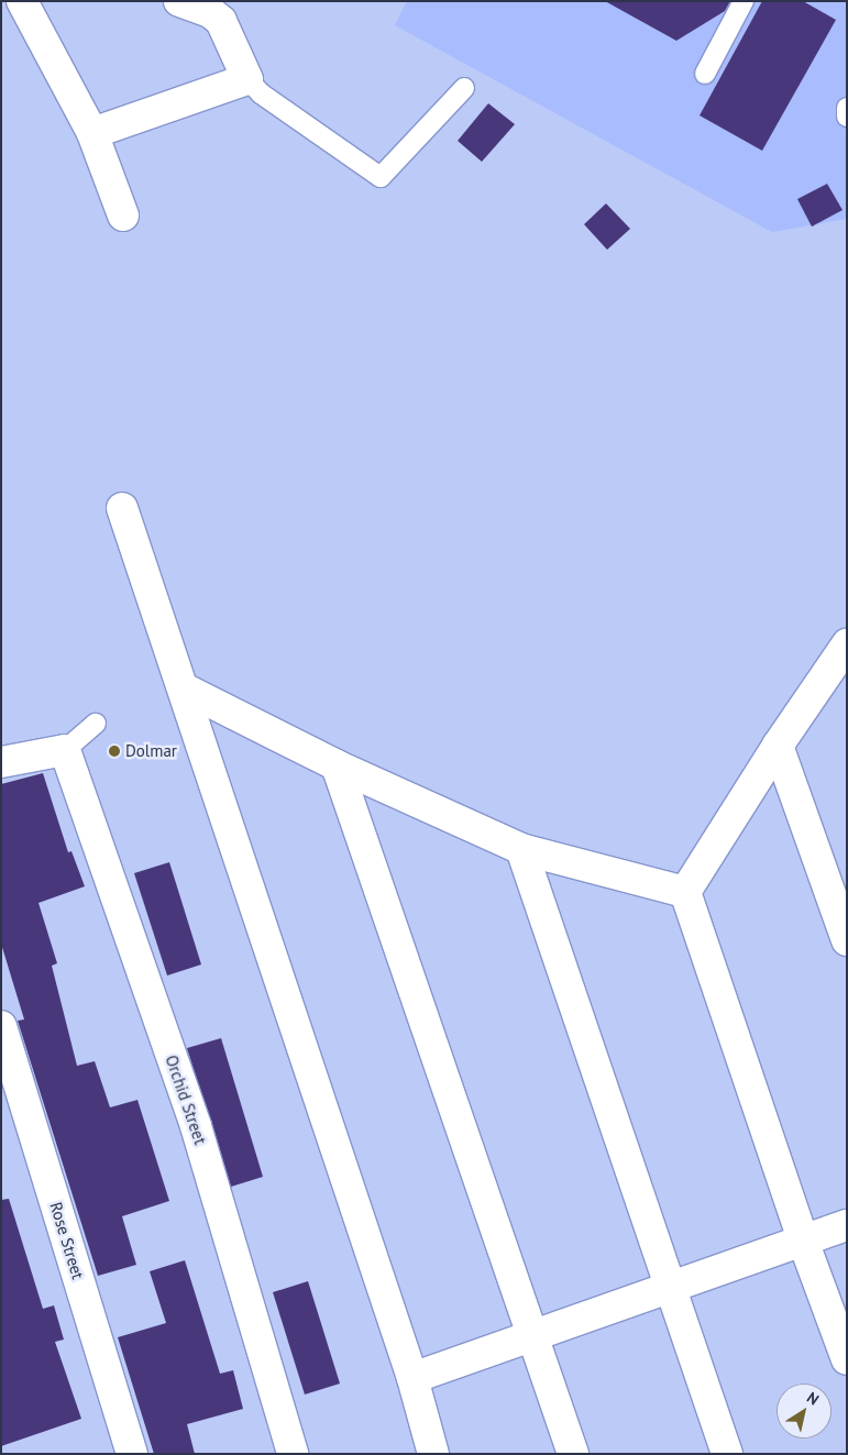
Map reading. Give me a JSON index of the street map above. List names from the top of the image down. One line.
{"streets":{"street":["Orchid Street","Rose Street"]},"places":["Dolmar"],"north":"top right"}
